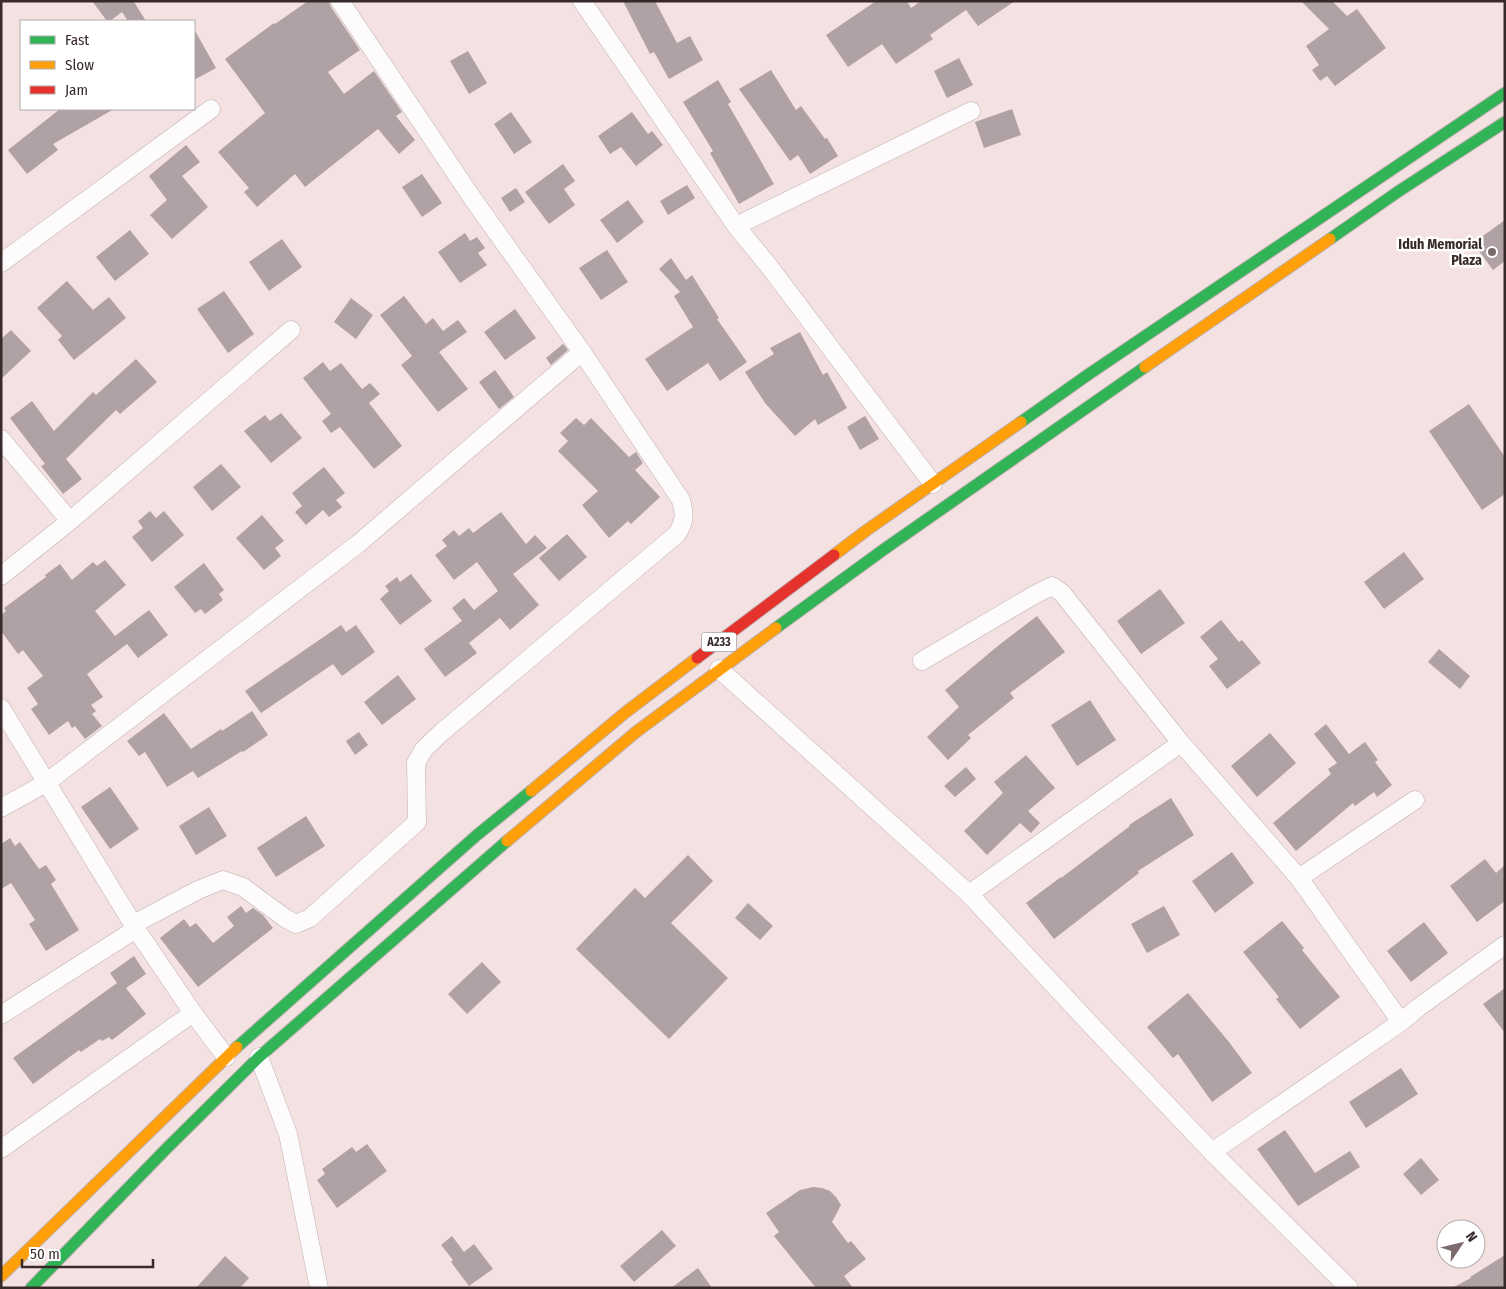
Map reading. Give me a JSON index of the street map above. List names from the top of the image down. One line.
{"streets":{"highway":["A233"]},"places":["Iduh Memorial Plaza"],"legend":["Fast","Slow","Jam"],"scale_bar":"50 m","north":"top right"}
